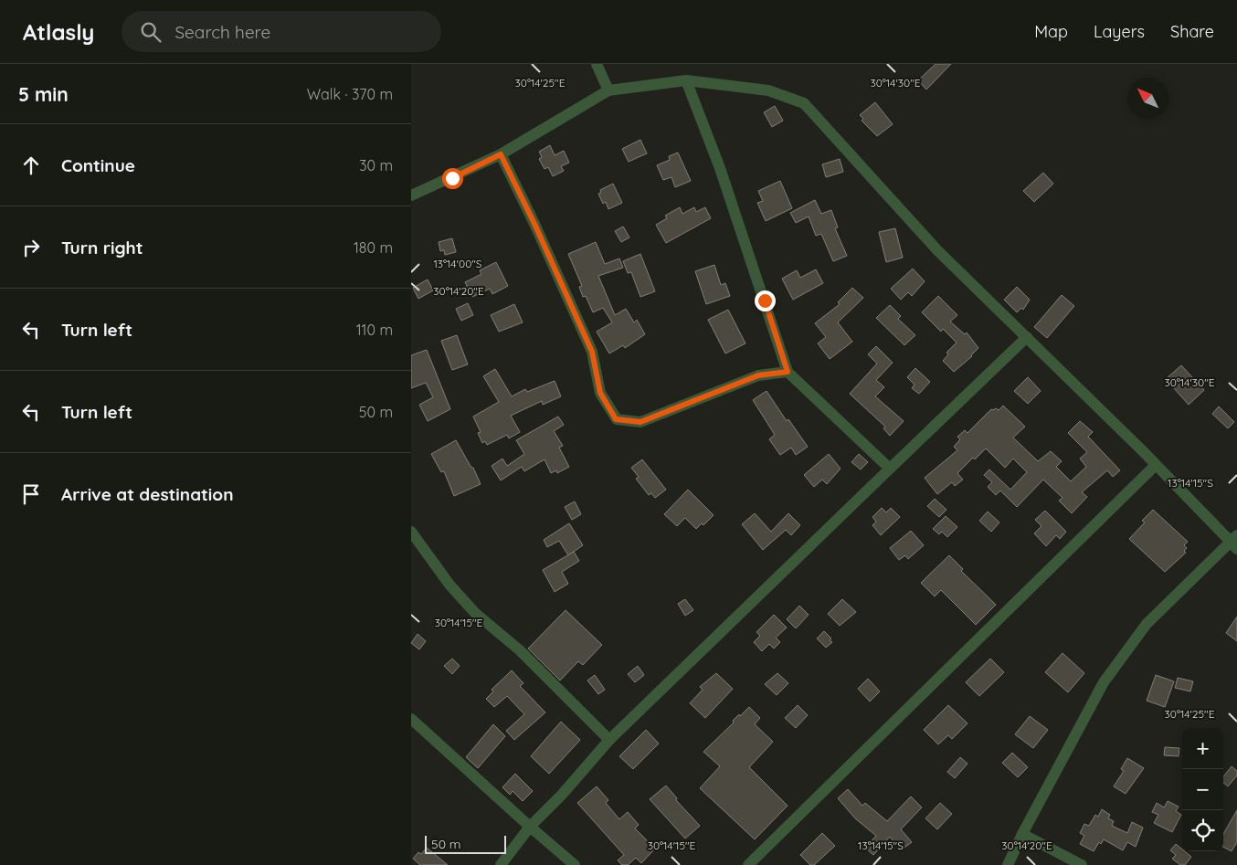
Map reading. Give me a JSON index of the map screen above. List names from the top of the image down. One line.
{"scale_bar":"50 m","north":"top left","page":{"header":"Atlasly","search":"Search here","nav":["Map","Layers","Share"],"heading":["5 min","Walk · 370 m"],"list":[["Continue","30 m"],["Turn right","180 m"],["Turn left","110 m"],["Turn left","50 m"],"Arrive at destination"],"map_buttons":["+","−"],"scale":"50 m"},"coordinates":["30°14'25\"E","30°14'30\"E","13°14'00\"S","30°14'20\"E","13°14'15\"S","30°14'15\"E"]}
